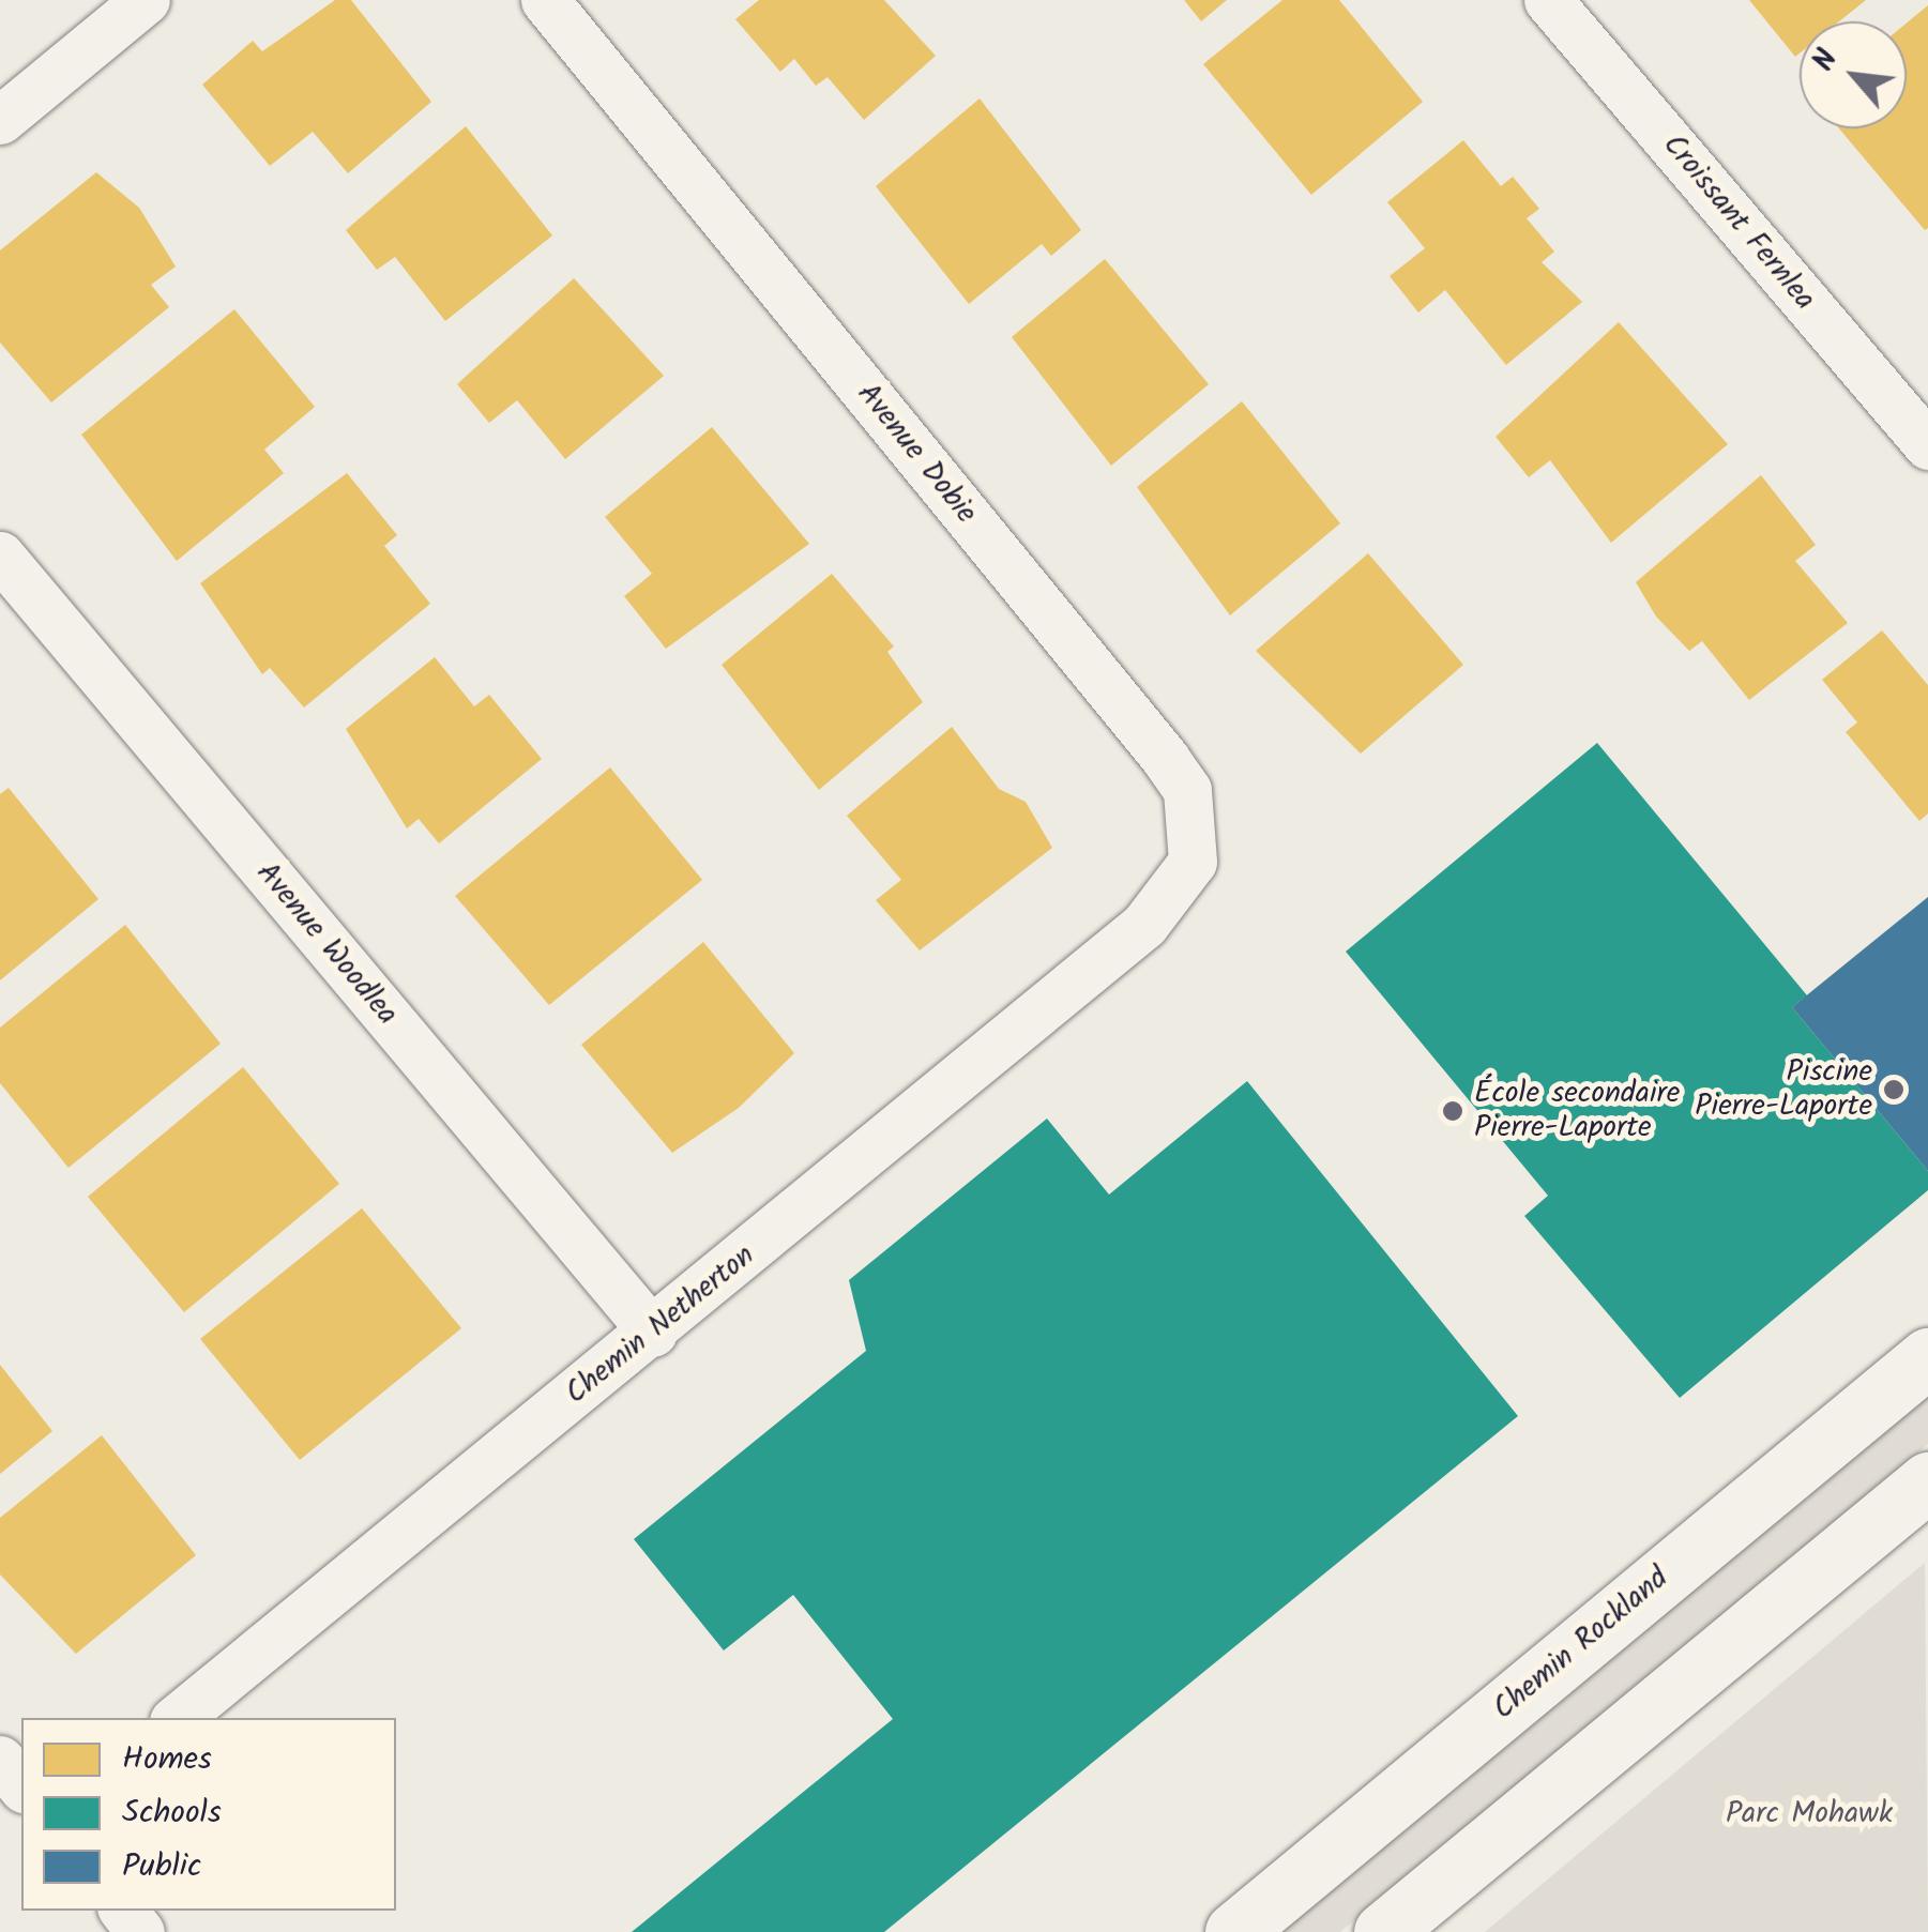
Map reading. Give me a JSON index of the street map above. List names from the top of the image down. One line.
{"streets":{"street":["Croissant Fernlea","Avenue Dobie","Avenue Woodlea","Chemin Netherton","Chemin Rockland"]},"crossings":[["Avenue Dobie","Chemin Netherton"],["Avenue Woodlea","Chemin Netherton"]],"parks":["Parc Mohawk"],"places":["Piscine Pierre-Laporte","École secondaire Pierre-Laporte"],"legend":["Homes","Schools","Public"],"north":"top left"}
